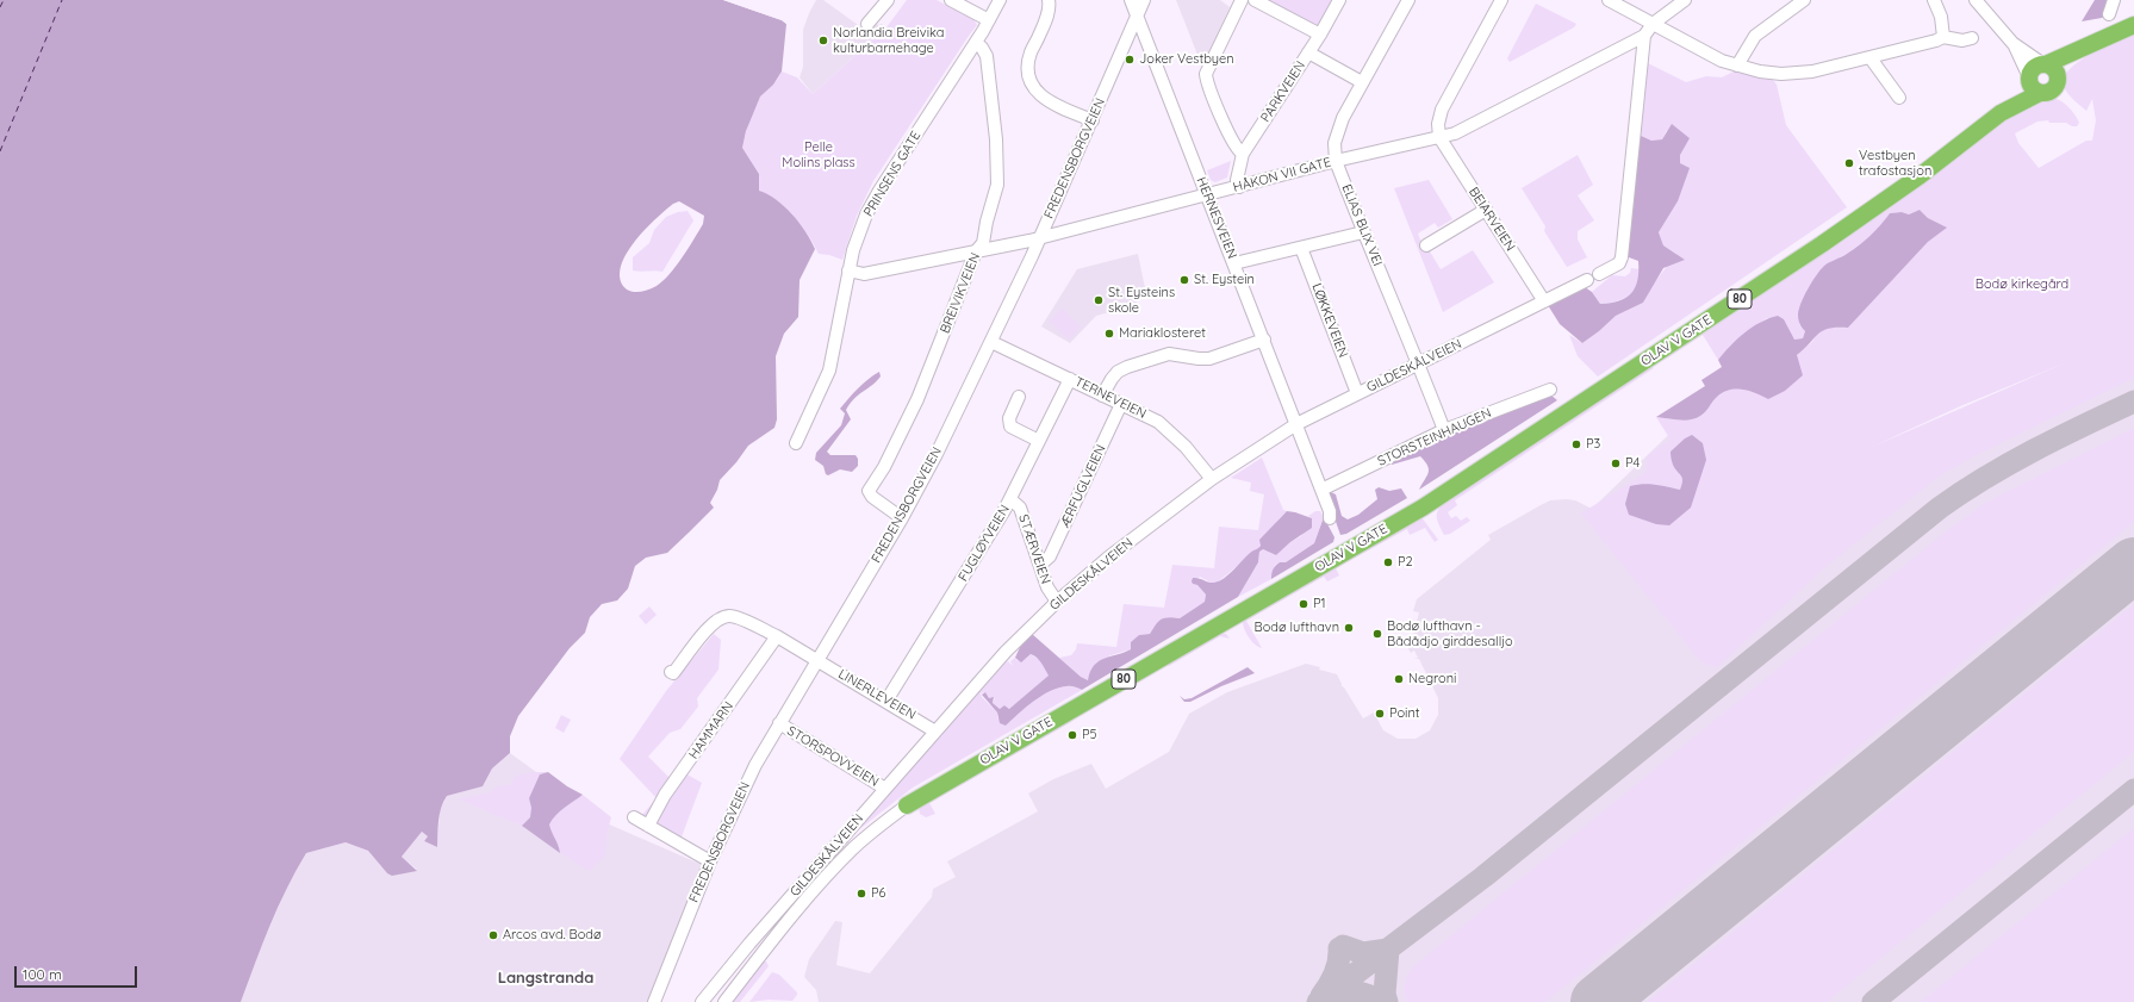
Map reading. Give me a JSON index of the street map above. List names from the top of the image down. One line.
{"streets":{"highway":["80","OLAV V GATE"],"street":["PARKVEIEN","FREDENSBORGVEIEN","PRINSENS GATE","HÅKON VII GATE","HERNESVEIEN","BEIARVEIEN","ELIAS BLIX VEI","BREIVIKVEIEN","LØKKEVEIEN","GILDESKÅLVEIEN","TERNEVEIEN","STORSTEINHAUGEN","ÆRFUGLVEIEN","FUGLØYVEIEN","STÆRVEIEN","LINERLEVEIEN","HAMMARN","STORSPOVVEIEN"]},"crossings":[["PARKVEIEN","HÅKON VII GATE"],["FREDENSBORGVEIEN","HÅKON VII GATE"],["FREDENSBORGVEIEN","HERNESVEIEN"],["FREDENSBORGVEIEN","BREIVIKVEIEN"],["FREDENSBORGVEIEN","TERNEVEIEN"],["FREDENSBORGVEIEN","LINERLEVEIEN"],["FREDENSBORGVEIEN","STORSPOVVEIEN"],["PRINSENS GATE","HÅKON VII GATE"],["PRINSENS GATE","BREIVIKVEIEN"],["HÅKON VII GATE","HERNESVEIEN"],["HÅKON VII GATE","BEIARVEIEN"],["HÅKON VII GATE","ELIAS BLIX VEI"],["HÅKON VII GATE","BREIVIKVEIEN"],["HERNESVEIEN","GILDESKÅLVEIEN"],["HERNESVEIEN","STORSTEINHAUGEN"],["BEIARVEIEN","GILDESKÅLVEIEN"],["ELIAS BLIX VEI","GILDESKÅLVEIEN"],["ELIAS BLIX VEI","STORSTEINHAUGEN"],["LØKKEVEIEN","GILDESKÅLVEIEN"],["GILDESKÅLVEIEN","TERNEVEIEN"],["GILDESKÅLVEIEN","STÆRVEIEN"],["GILDESKÅLVEIEN","LINERLEVEIEN"],["GILDESKÅLVEIEN","STORSPOVVEIEN"],["TERNEVEIEN","ÆRFUGLVEIEN"],["TERNEVEIEN","FUGLØYVEIEN"],["ÆRFUGLVEIEN","STÆRVEIEN"],["FUGLØYVEIEN","STÆRVEIEN"],["FUGLØYVEIEN","LINERLEVEIEN"]],"districts":["Langstranda"],"parks":["Pelle Molins plass","Bodø kirkegård"],"places":["Norlandia Breivika kulturbarnehage","Joker Vestbyen","Vestbyen trafostasjon","St. Eystein","St. Eysteins skole","Mariaklosteret","P3","P4","P2","P1","Bodø lufthavn","Bodø lufthavn - Bådådjo girddesalljo","Negroni","Point","P5","P6","Arcos avd. Bodø"],"scale_bar":"100 m"}
